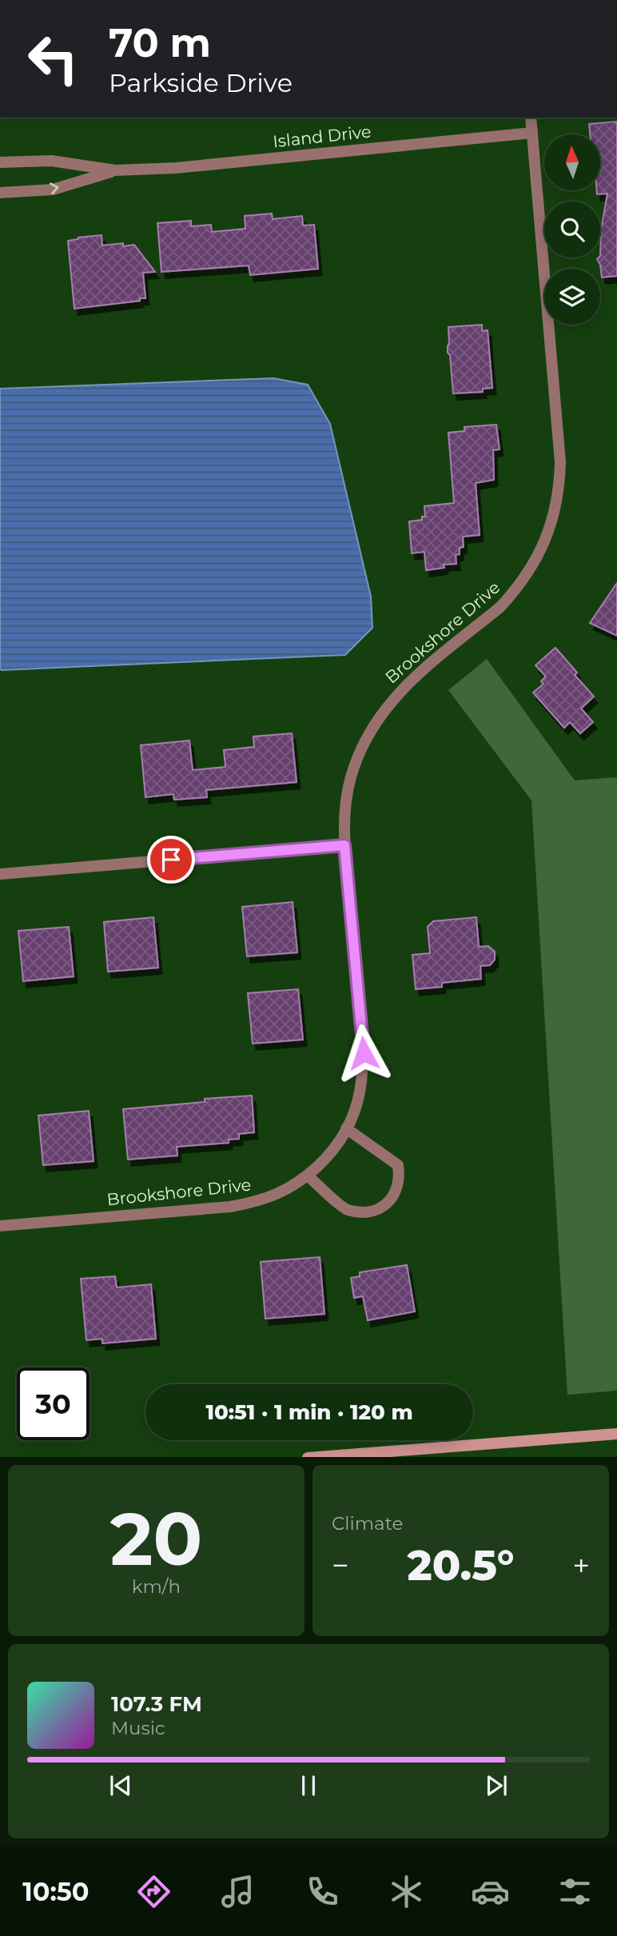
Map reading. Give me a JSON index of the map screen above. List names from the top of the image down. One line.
{"streets":{"street":["Island Drive","Brookshore Drive"]},"crossings":[["Island Drive","Brookshore Drive"]],"north":"top","page":{"turn":["70 m","Parkside Drive"],"limit":"30","trip":"10:51 · 1 min · 120 m","tile":[["20","km/h"],"Climate"],"heat":["−","20.5°","+"],"song":["107.3 FM","Music"],"tabs":"10:50"}}
